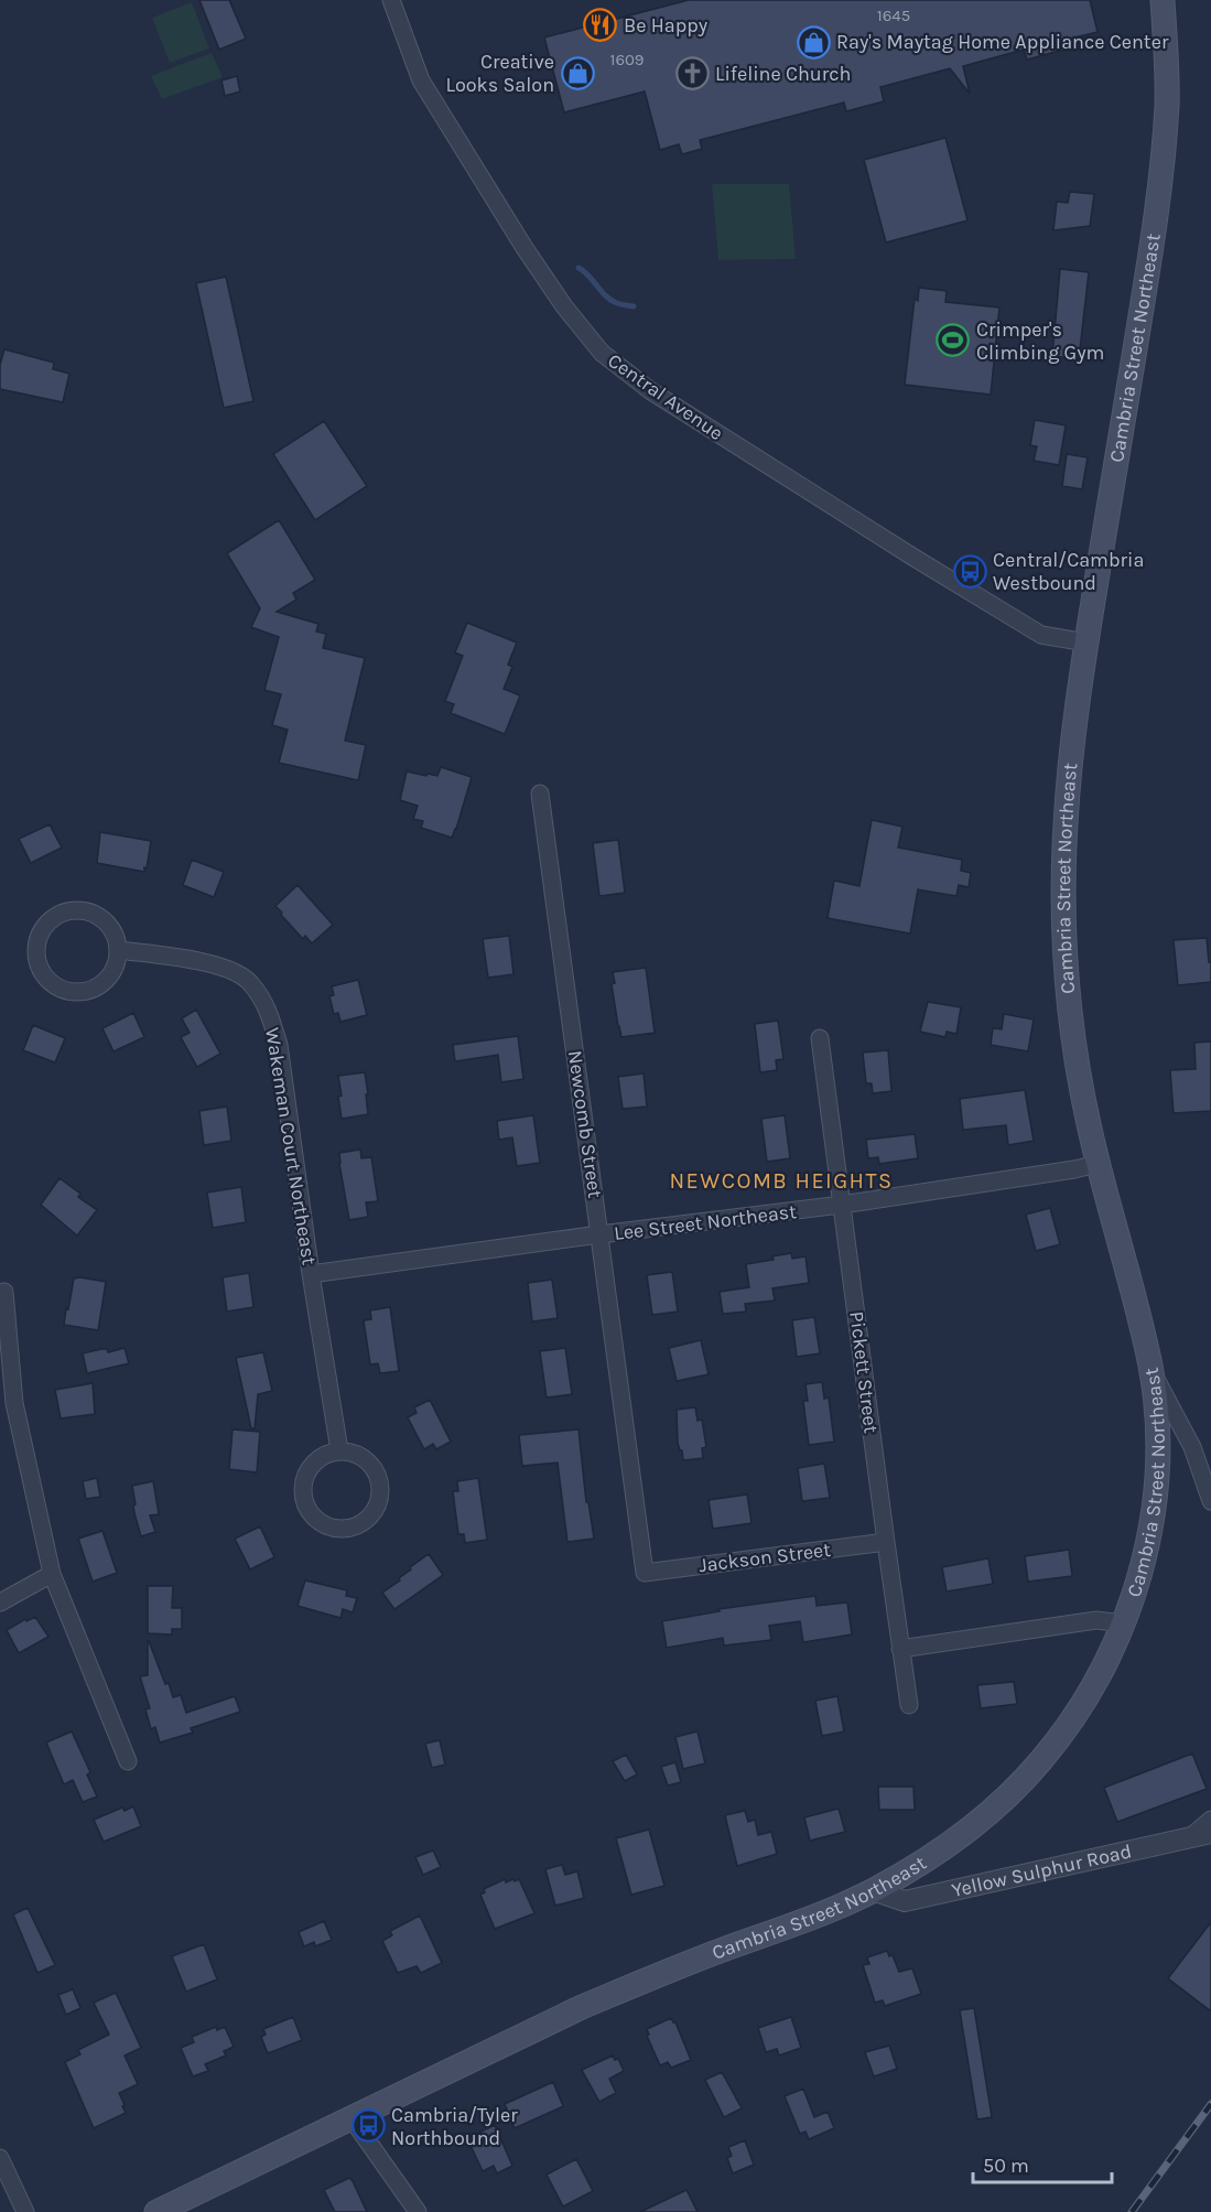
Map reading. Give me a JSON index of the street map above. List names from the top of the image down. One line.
{"streets":{"main road":["Cambria Street Northeast"],"street":["Central Avenue","Newcomb Street","Wakeman Court Northeast","Lee Street Northeast","Pickett Street","Jackson Street","Yellow Sulphur Road"]},"crossings":[["Cambria Street Northeast","Central Avenue"],["Cambria Street Northeast","Lee Street Northeast"],["Cambria Street Northeast","Yellow Sulphur Road"],["Newcomb Street","Lee Street Northeast"],["Newcomb Street","Jackson Street"],["Wakeman Court Northeast","Lee Street Northeast"],["Lee Street Northeast","Pickett Street"],["Pickett Street","Jackson Street"]],"districts":["NEWCOMB HEIGHTS"],"places":{"restaurant":["Be Happy"],"shop":["Ray's Maytag Home Appliance Center","Creative Looks Salon"],"church":["Lifeline Church"],"sports":["Crimper's Climbing Gym"],"bus stop":["Central/Cambria Westbound","Cambria/Tyler Northbound"]},"house_numbers":["1645","1609"],"scale_bar":"50 m"}
